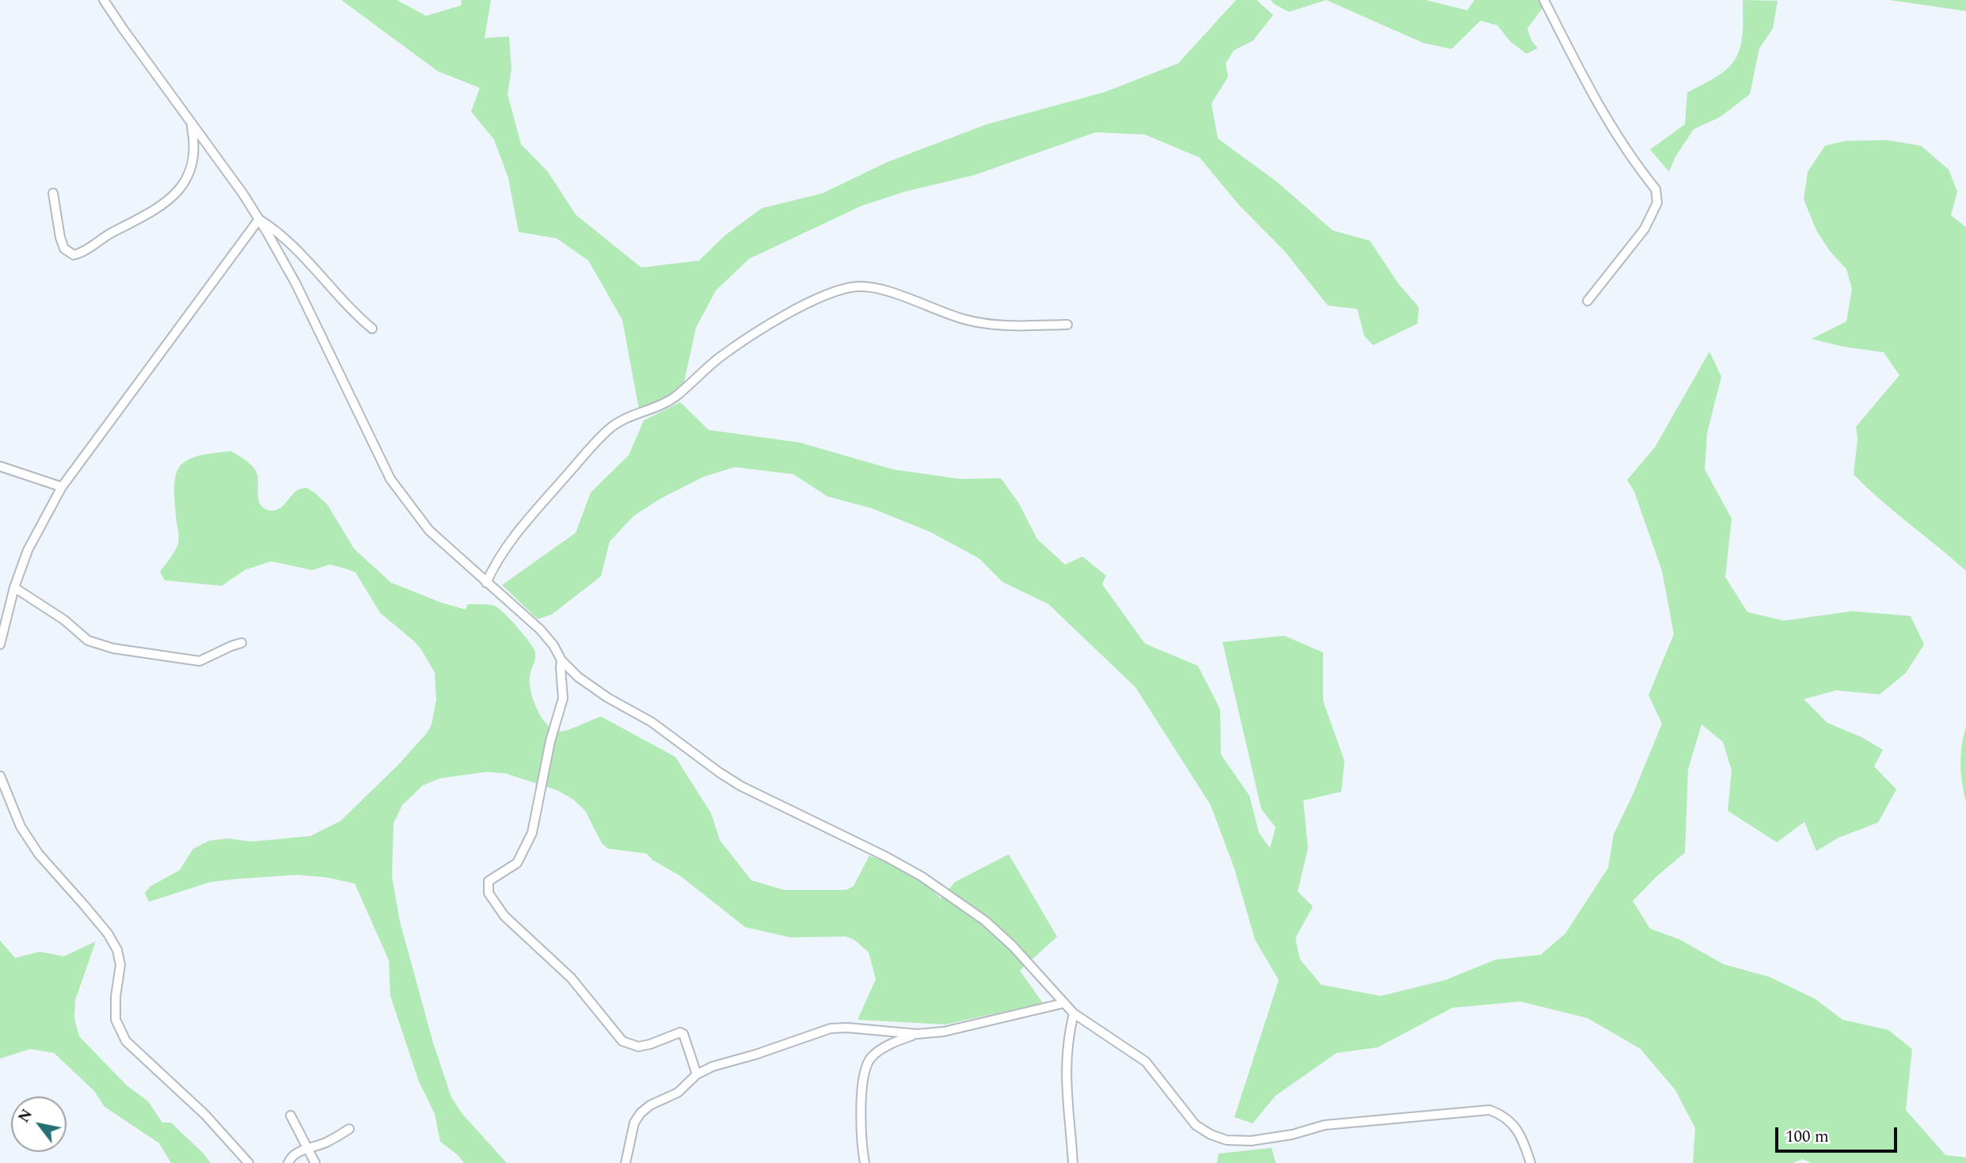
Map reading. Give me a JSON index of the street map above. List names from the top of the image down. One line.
{"scale_bar":"100 m","north":"top left"}
